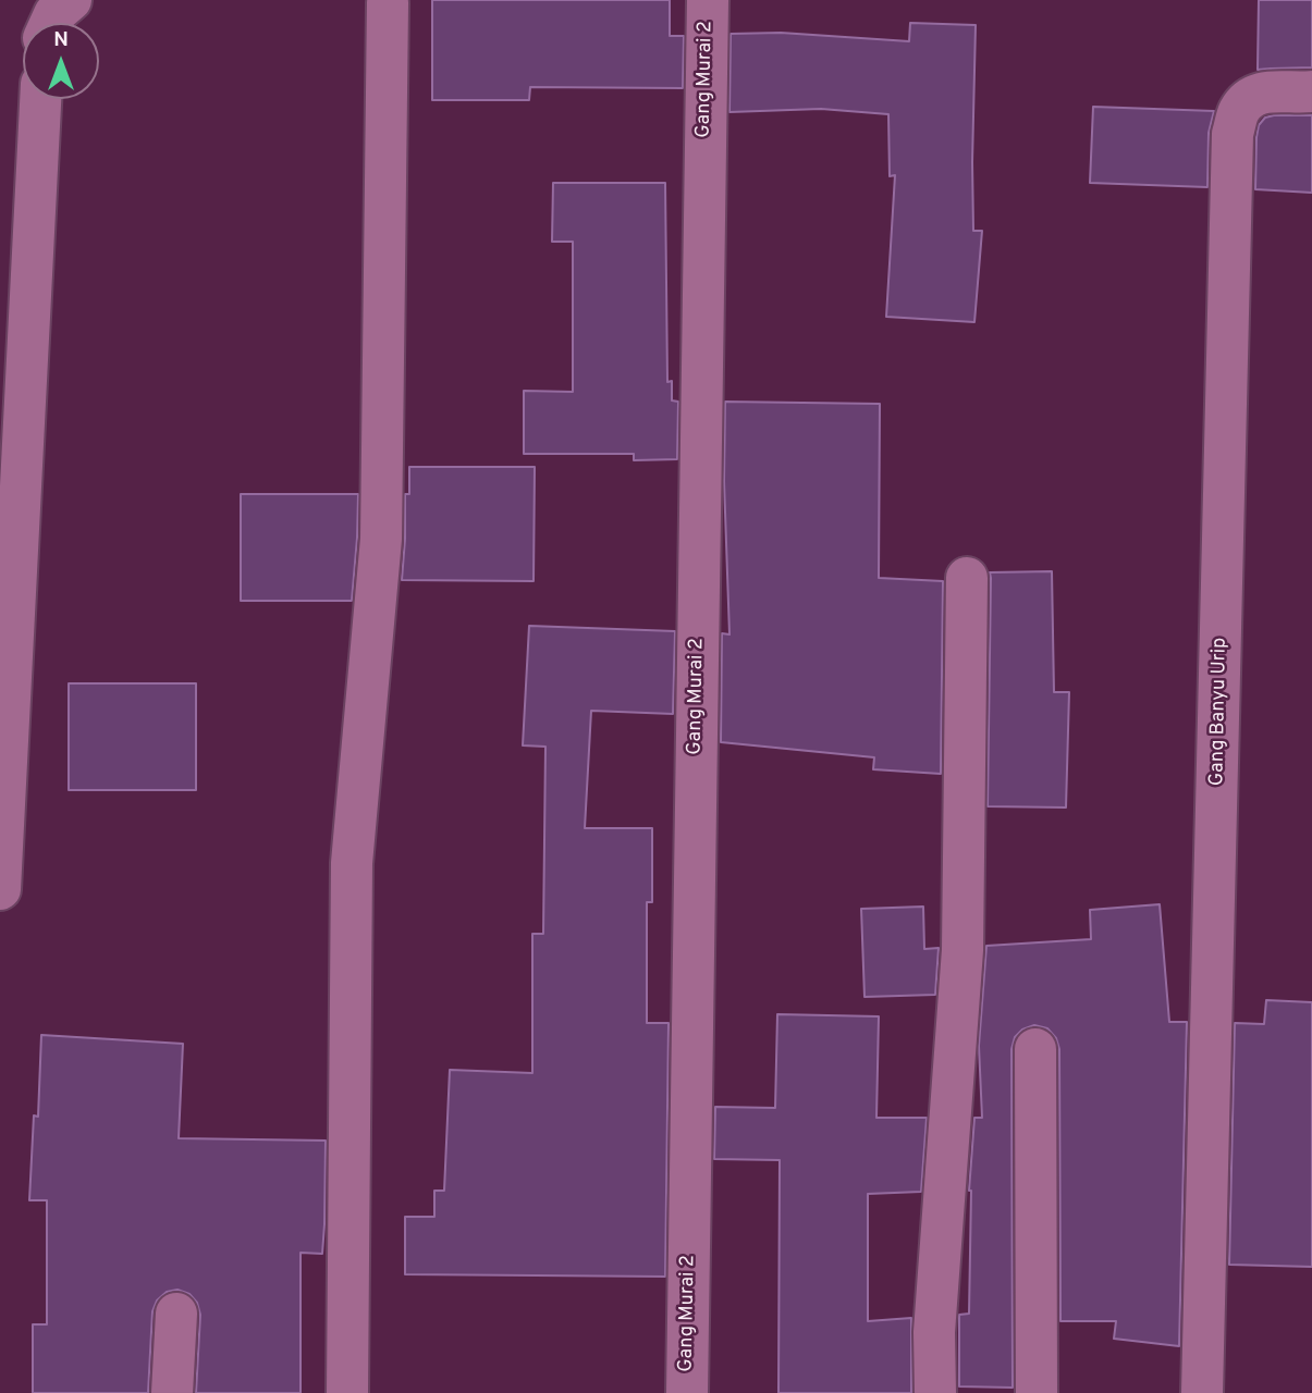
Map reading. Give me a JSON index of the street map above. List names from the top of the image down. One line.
{"streets":{"street":["Gang Murai 2","Gang Banyu Urip"]},"north":"top"}
